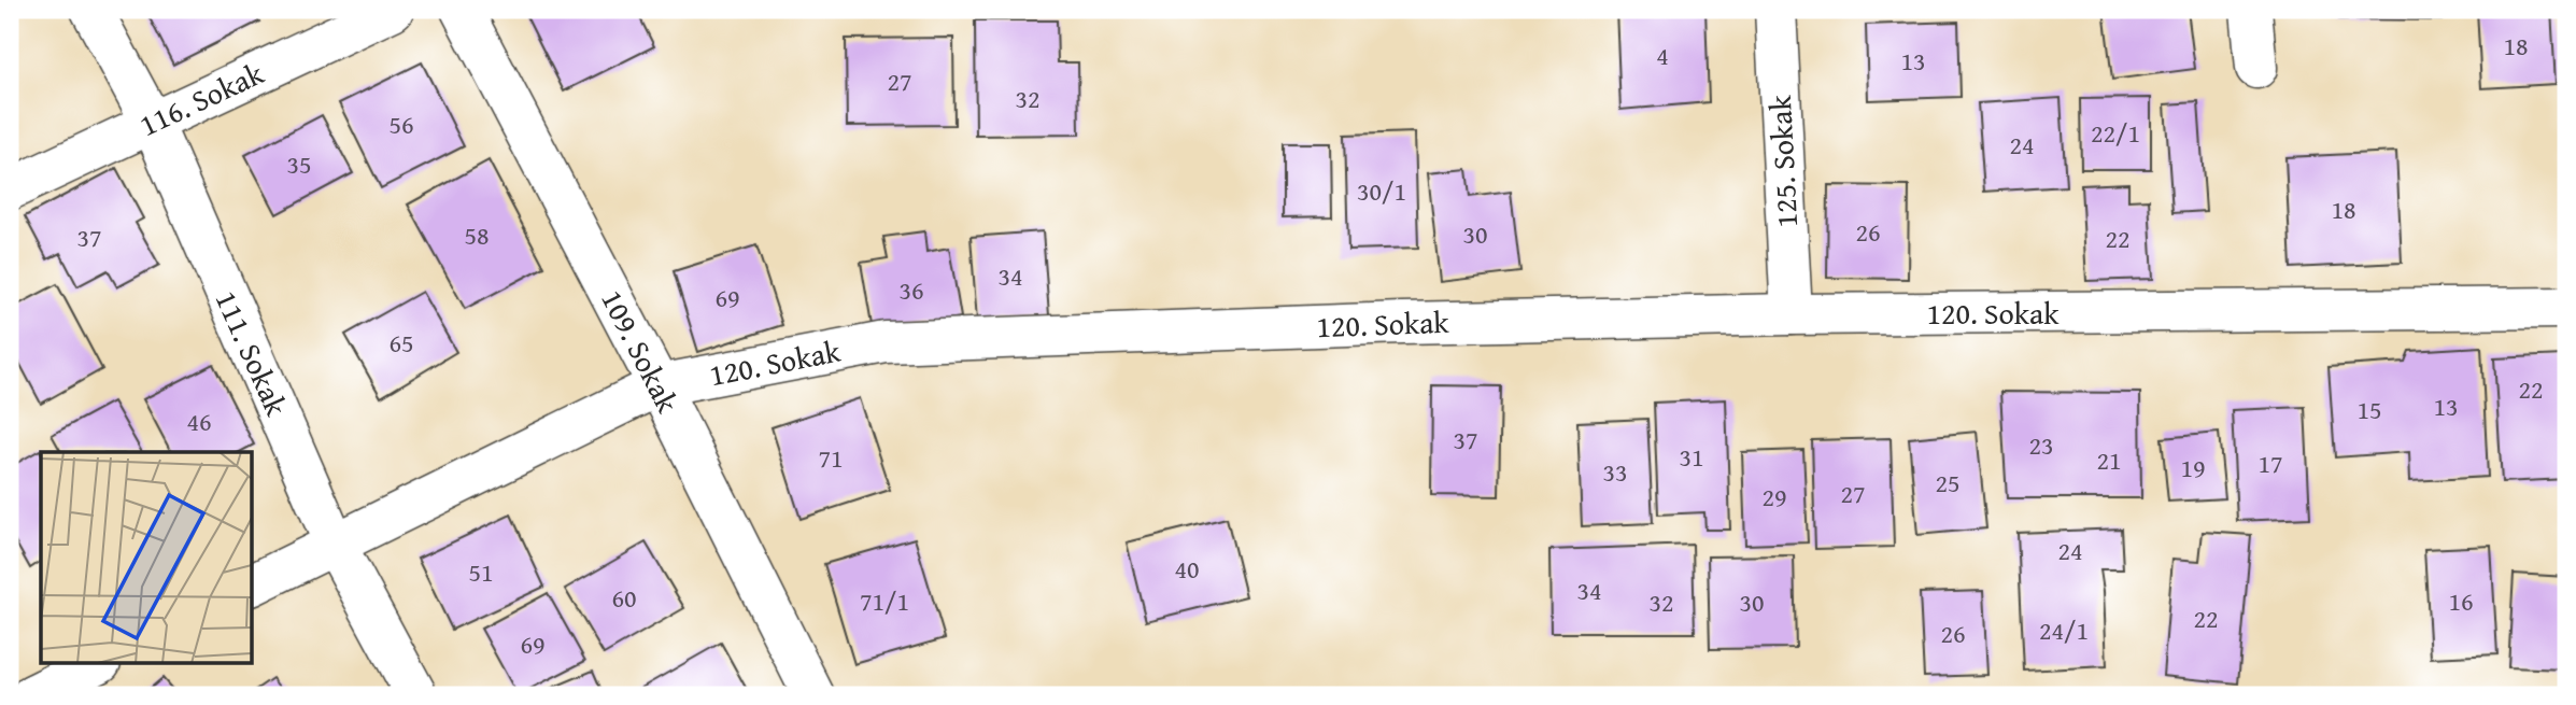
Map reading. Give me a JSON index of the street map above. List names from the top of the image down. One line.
{"streets":{"street":["116. Sokak","125. Sokak","120. Sokak","109. Sokak","111. Sokak"]},"crossings":[["116. Sokak","111. Sokak"],["125. Sokak","120. Sokak"],["120. Sokak","109. Sokak"],["120. Sokak","111. Sokak"]],"house_numbers":["18","4","13","27","32","56","22/1","24","35","30/1","18","26","30","58","37","22","34","36","69","65","22","13","15","46","37","23","31","71","21","17","19","33","25","27","29","24","40","51","34","60","71/1","16","32","30","22","24/1","26","69"]}
